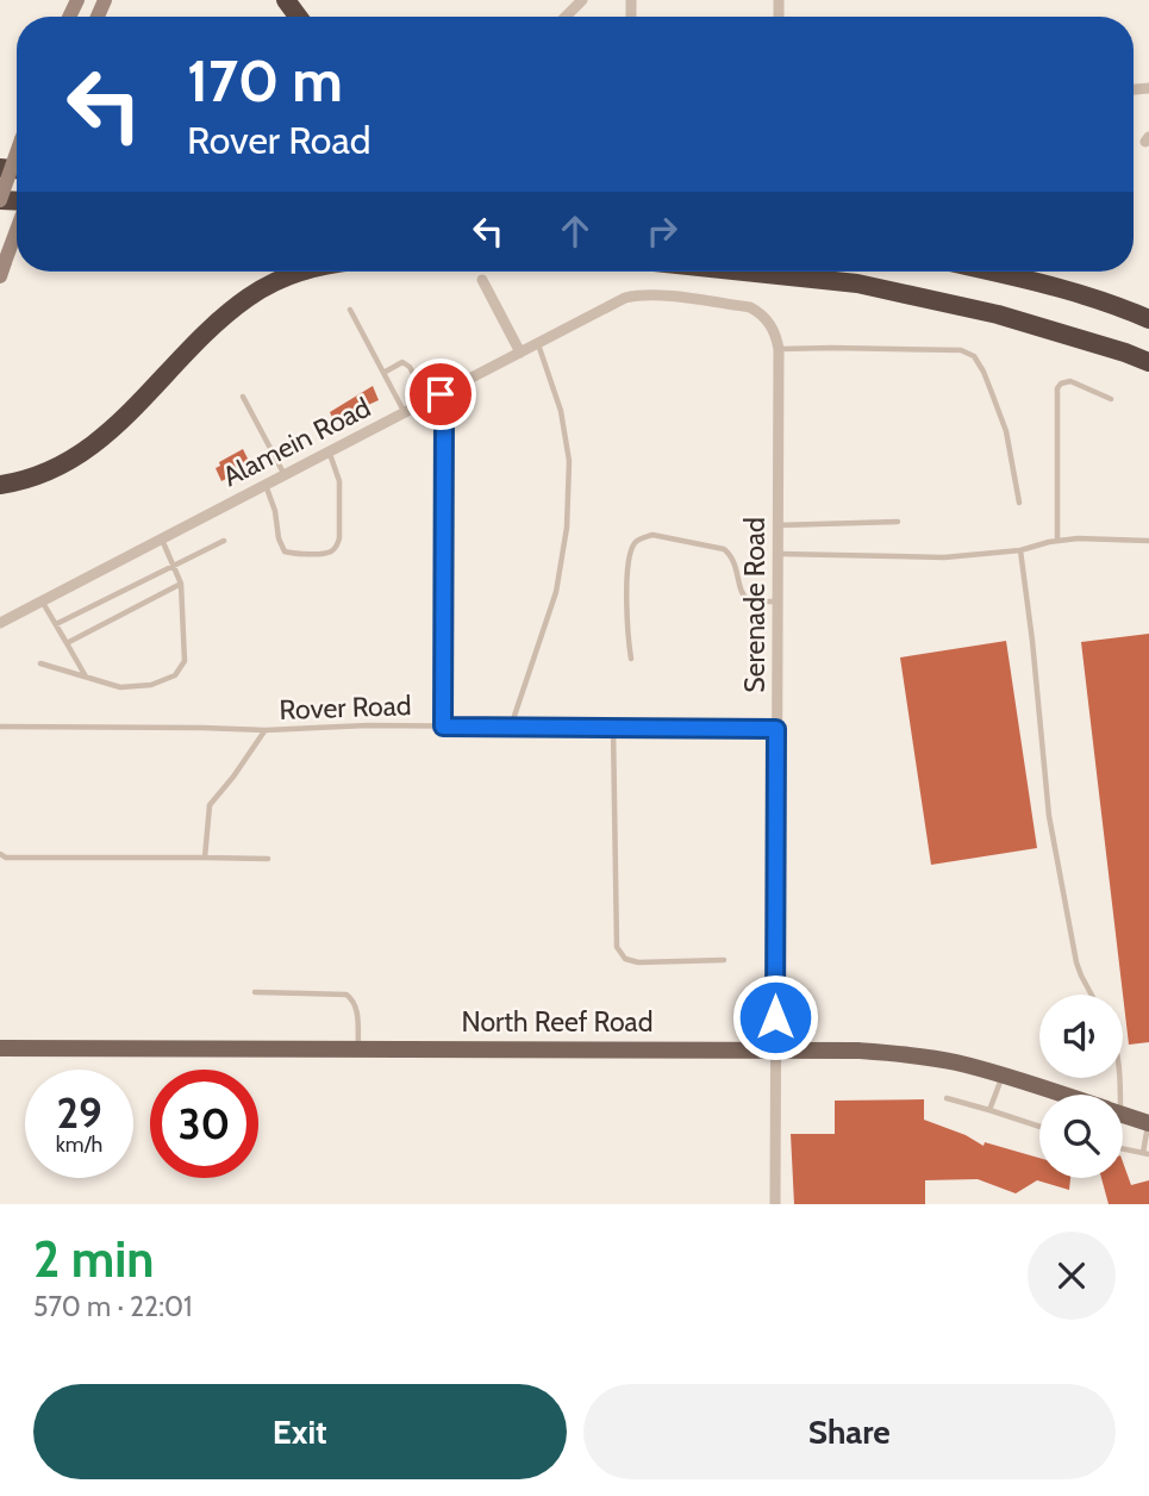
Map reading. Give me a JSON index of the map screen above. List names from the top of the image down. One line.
{"streets":{"main road":["North Reef Road"],"street":["Alamein Road","Serenade Road"],"lane":["Rover Road"]},"crossings":[["Alamein Road","Serenade Road"],["Serenade Road","Rover Road"],["Serenade Road","North Reef Road"]],"page":{"turn":["170 m","Rover Road"],"speed":"29 km/h","limit":"30","heading":["2 min","570 m · 22:01"],"buttons":["Exit","Share"]}}
